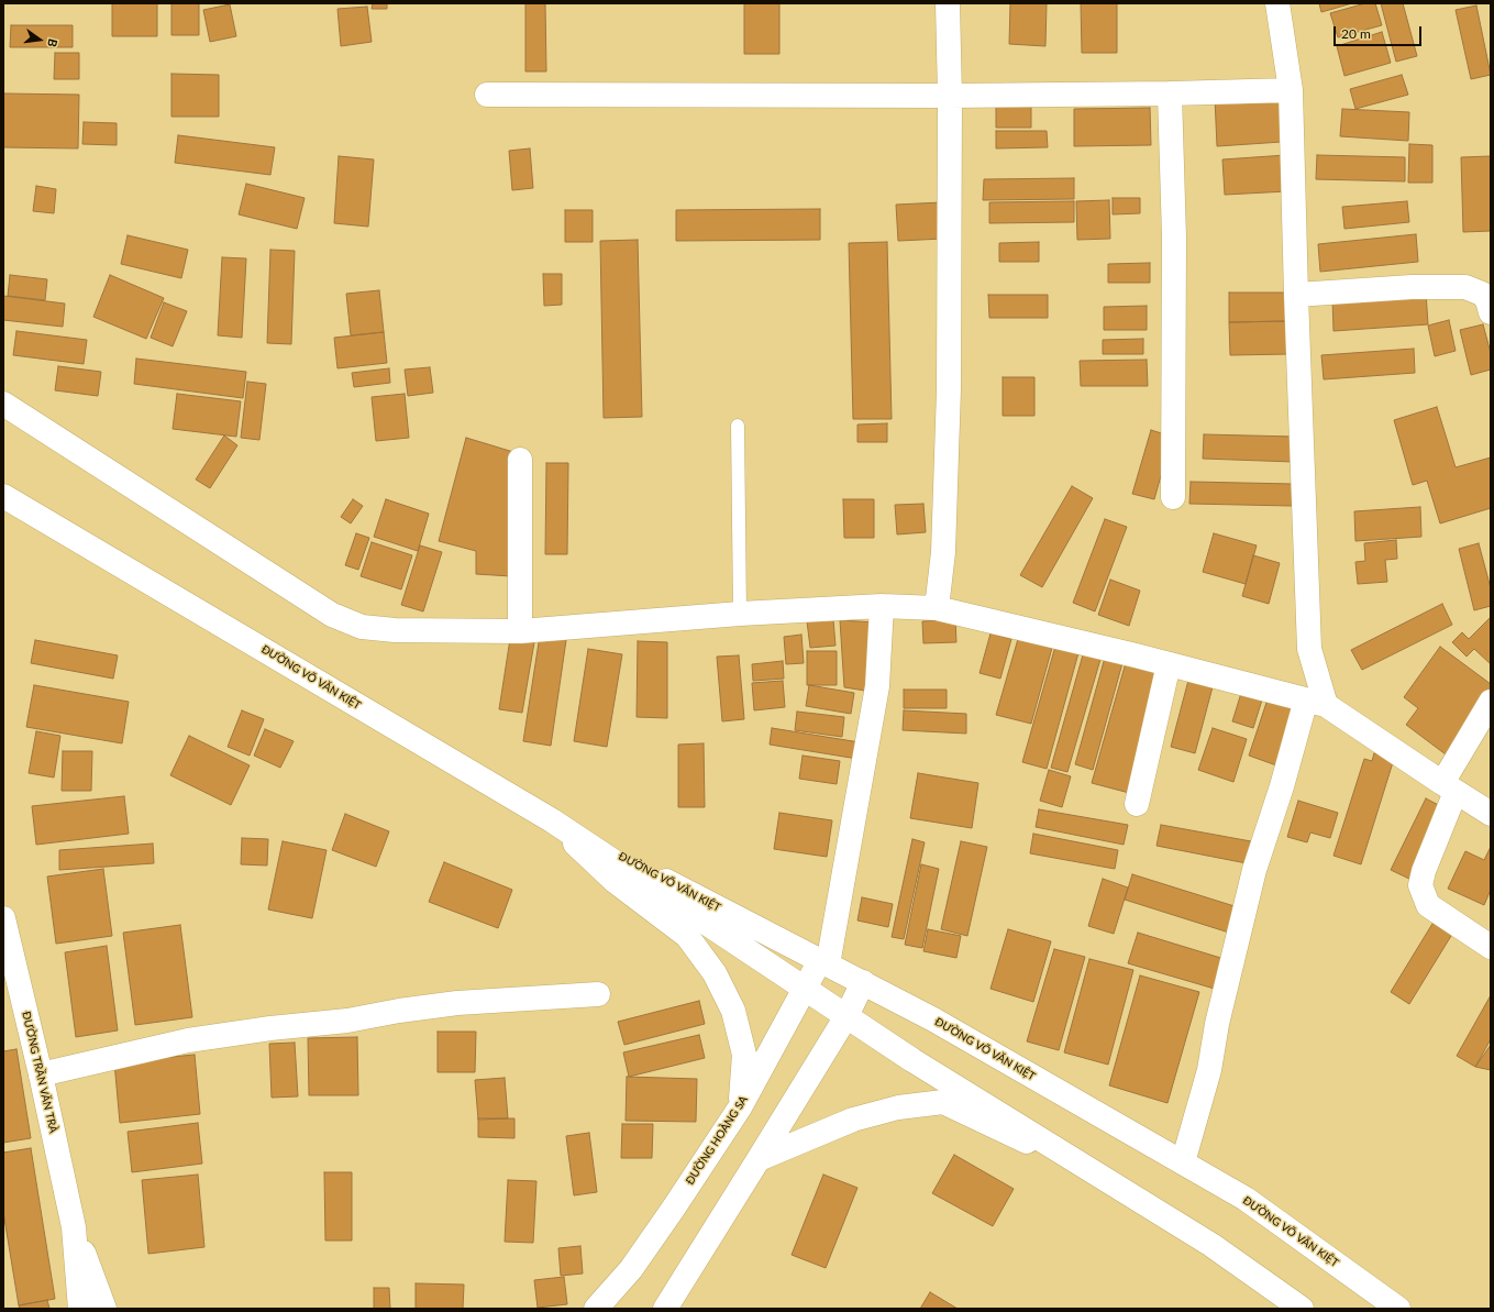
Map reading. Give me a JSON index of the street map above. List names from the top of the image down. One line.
{"streets":{"main road":["ĐƯỜNG VÕ VĂN KIỆT","ĐƯỜNG TRẦN VĂN TRÀ","ĐƯỜNG HOÀNG SA"]},"crossings":[["ĐƯỜNG VÕ VĂN KIỆT","ĐƯỜNG HOÀNG SA"]],"scale_bar":"20 m","north":"right"}
